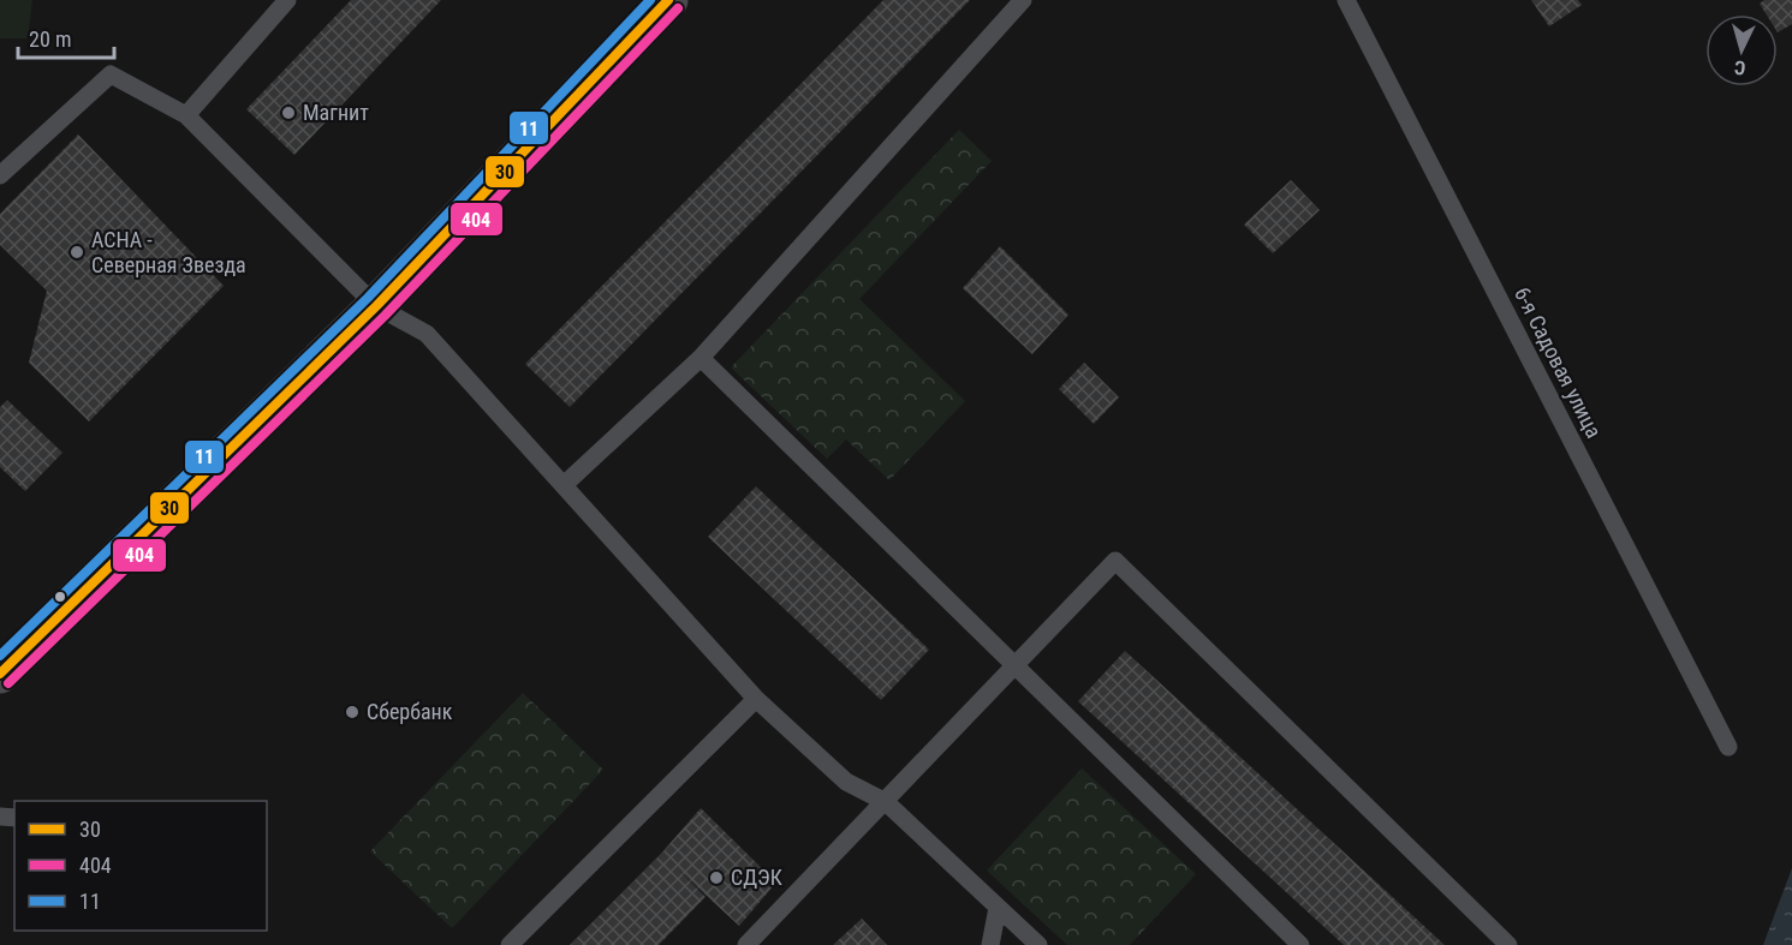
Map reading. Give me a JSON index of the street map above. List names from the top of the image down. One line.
{"streets":{"lane":["6-я Садовая улица"]},"places":["Магнит","АСНА - Северная Звезда","Сбербанк","СДЭК"],"lines":["transit line 30","transit line 11","transit line 404"],"legend":["30","404","11"],"scale_bar":"20 m","north":"bottom"}
